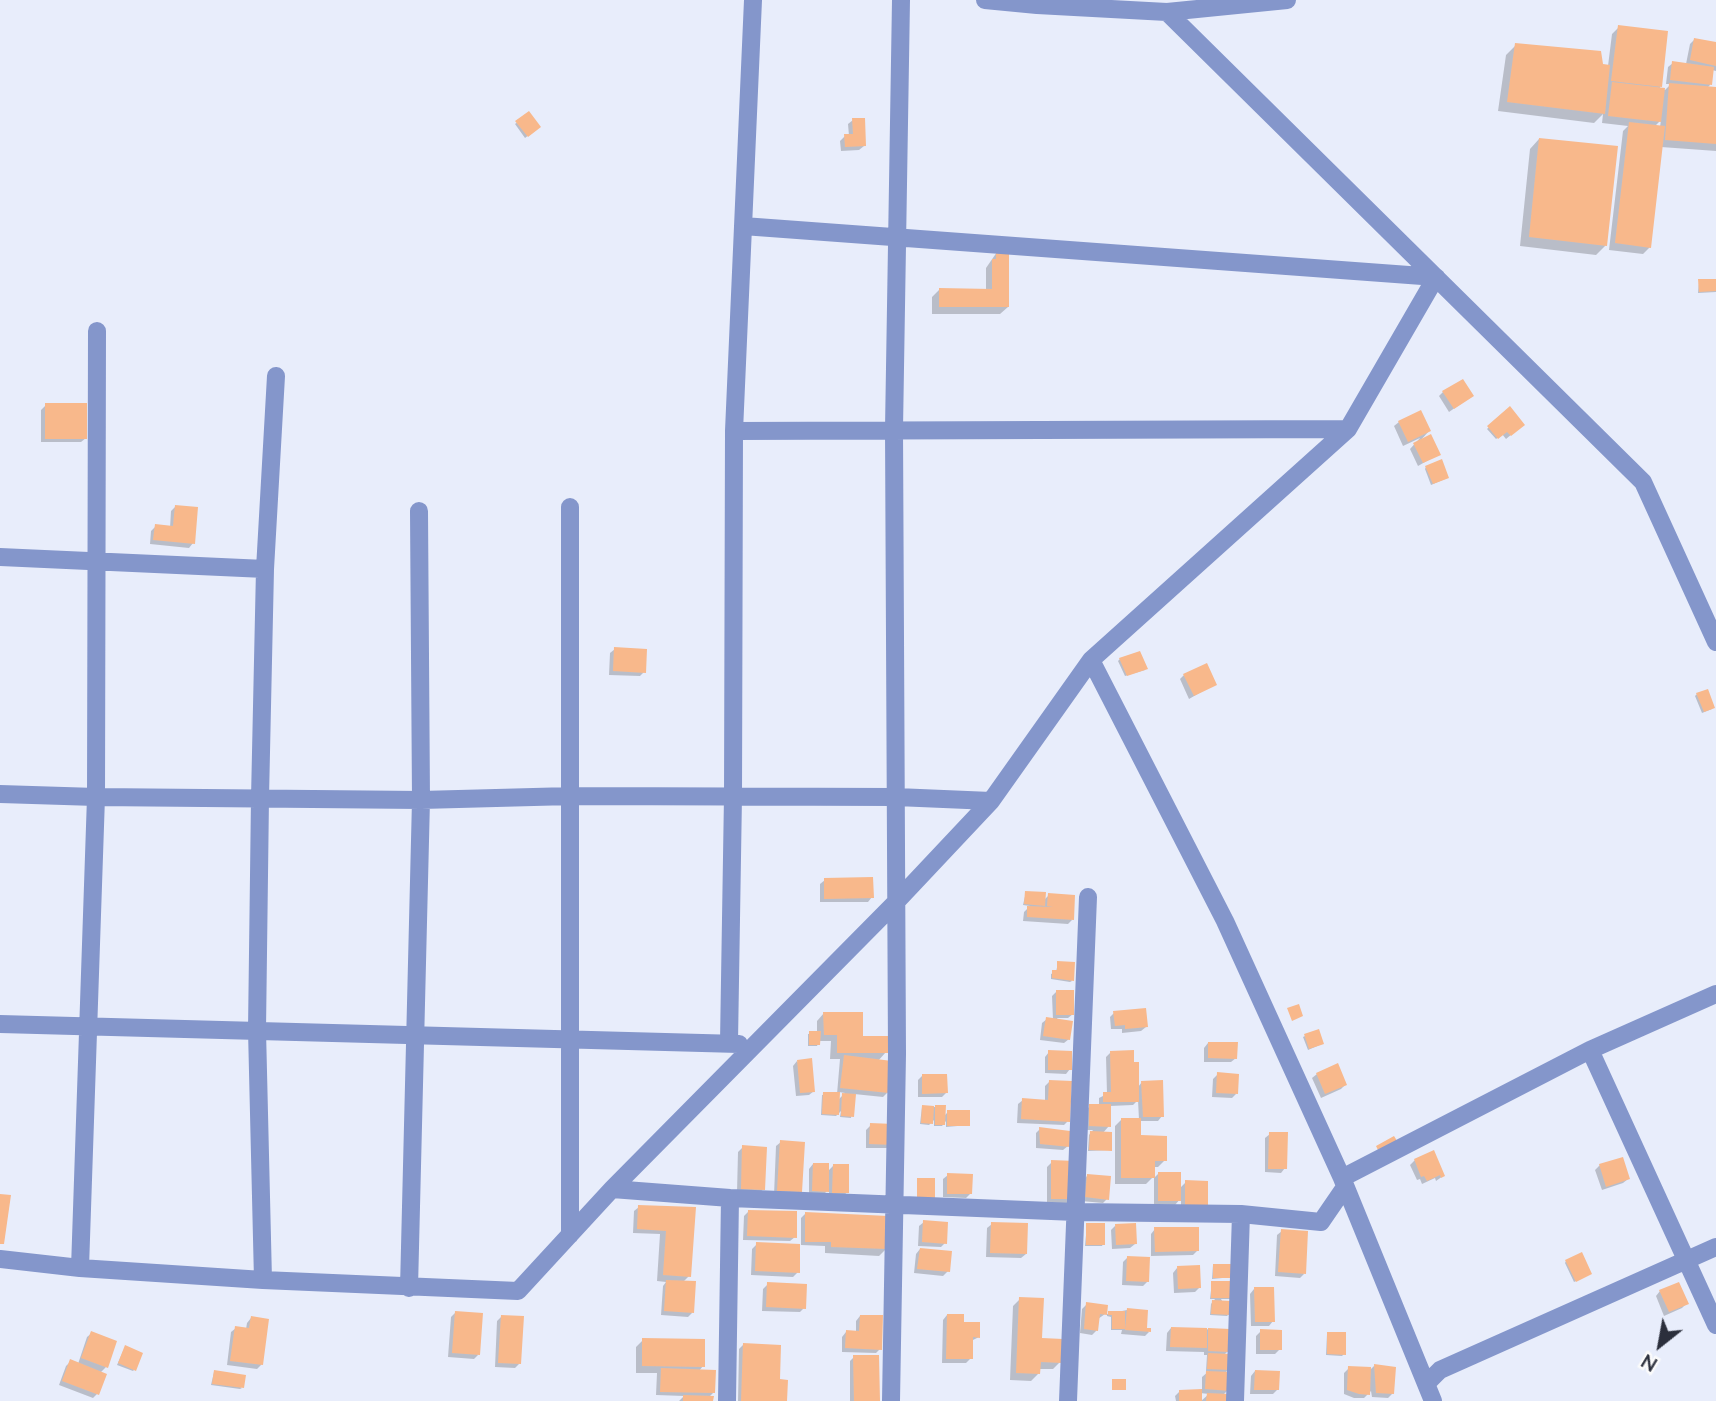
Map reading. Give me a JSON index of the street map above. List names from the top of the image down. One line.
{"north":"bottom left"}
